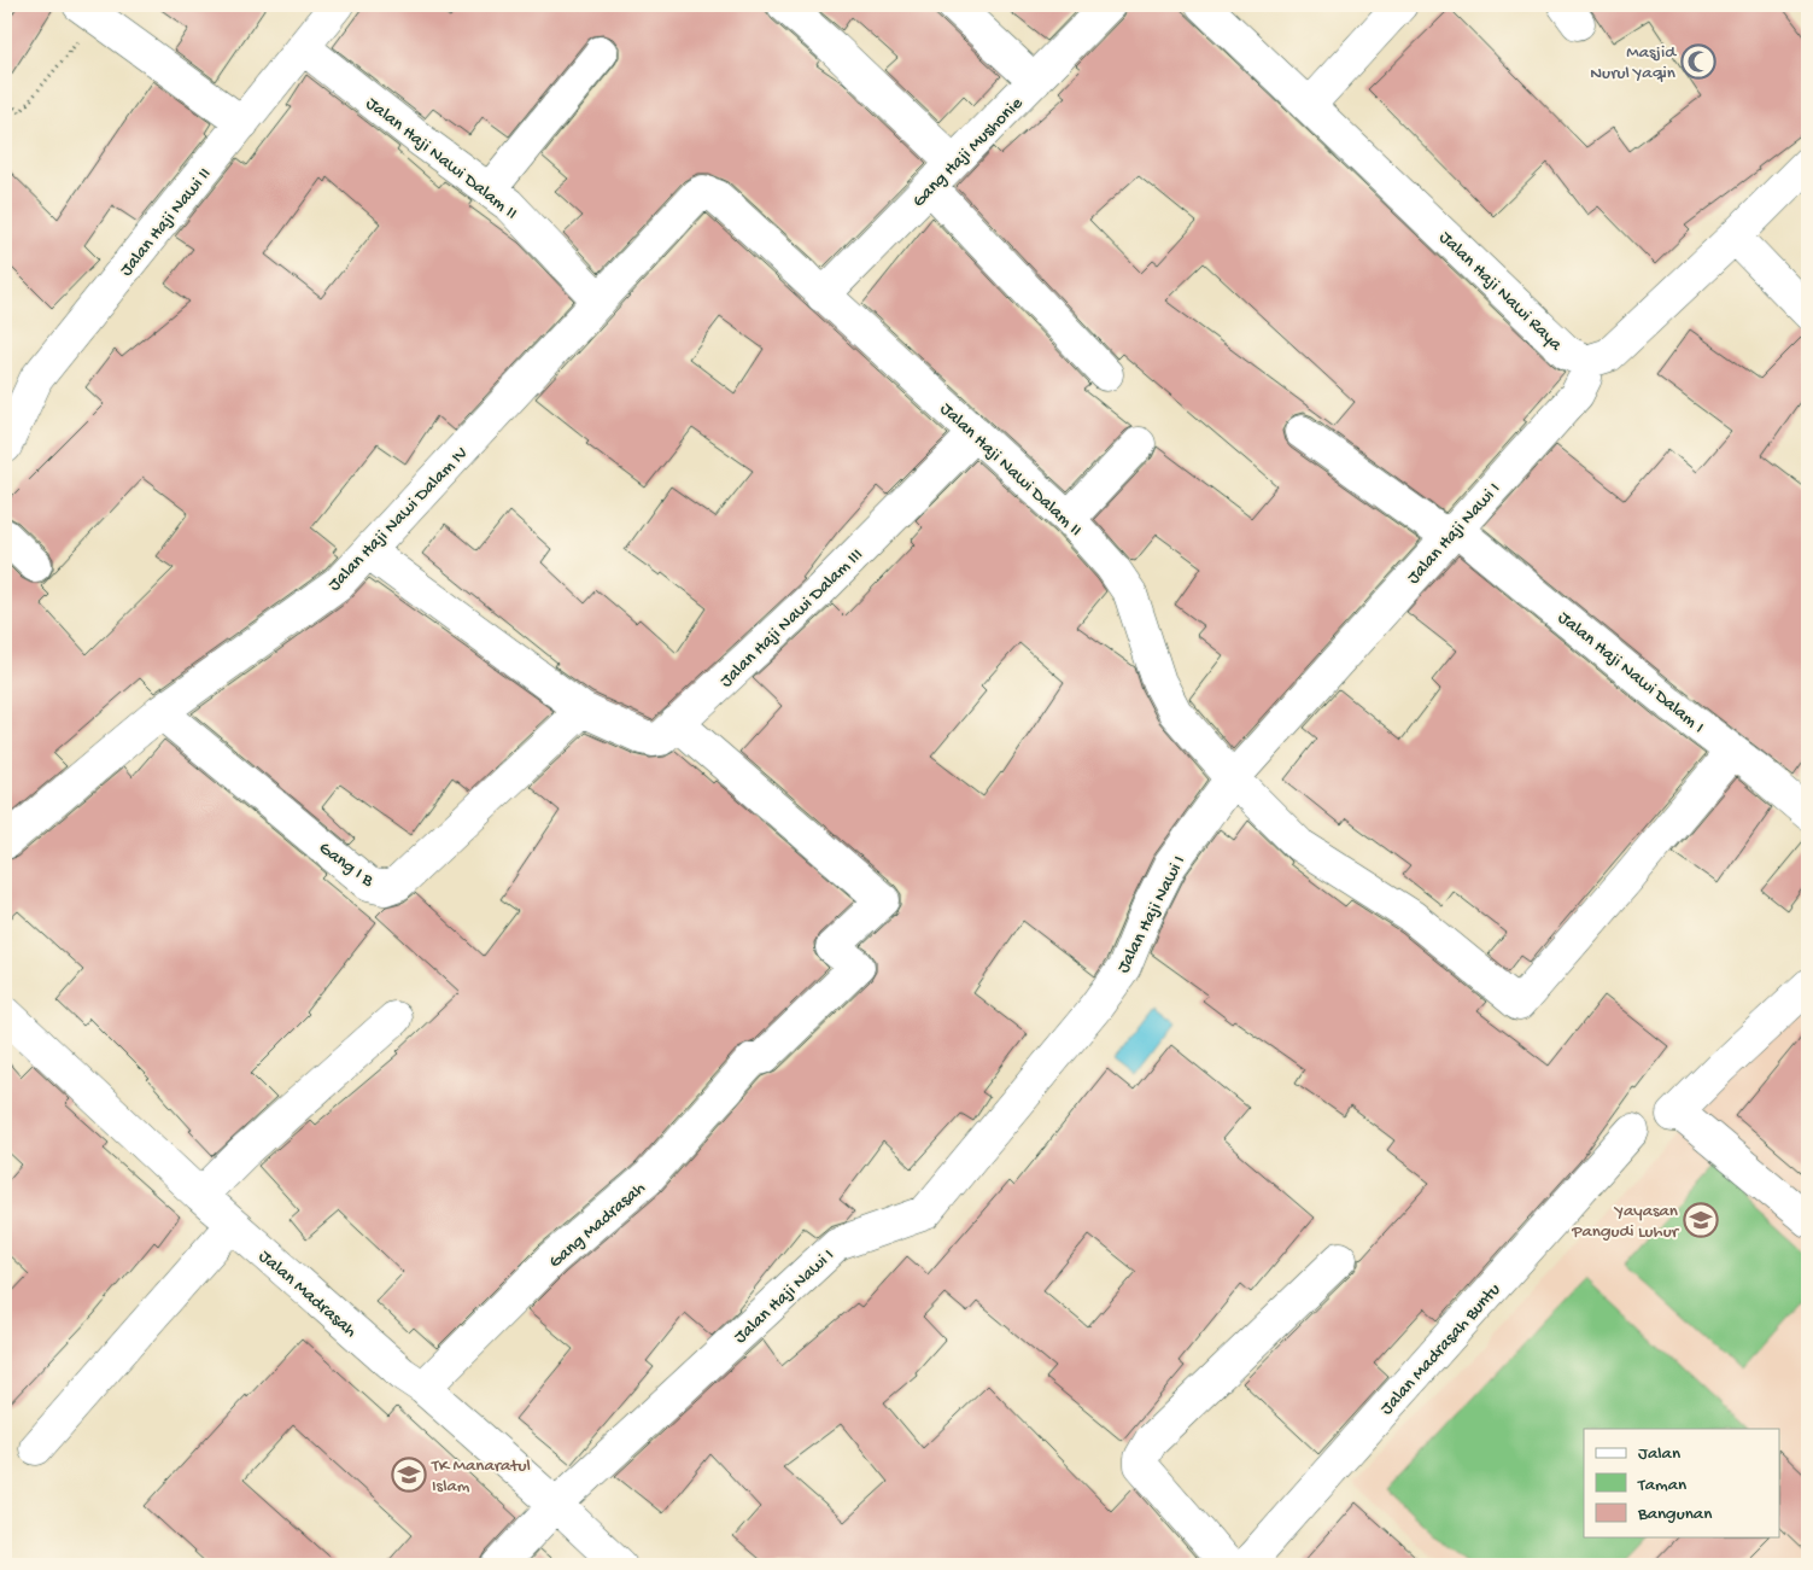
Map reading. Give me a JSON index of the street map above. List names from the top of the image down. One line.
{"streets":{"street":["Gang Haji Mushonie","Jalan Haji Nawi Dalam II","Jalan Haji Nawi II","Jalan Haji Nawi Raya","Jalan Haji Nawi Dalam IV","Jalan Haji Nawi I","Jalan Haji Nawi Dalam III","Jalan Haji Nawi Dalam I","Gang I B","Gang Madrasah","Jalan Madrasah","Jalan Madrasah Buntu"]},"crossings":[["Gang Haji Mushonie","Jalan Haji Nawi Dalam II"],["Jalan Haji Nawi Dalam II","Jalan Haji Nawi II"],["Jalan Haji Nawi Dalam II","Jalan Haji Nawi Dalam IV"],["Jalan Haji Nawi Dalam II","Jalan Haji Nawi I"],["Jalan Haji Nawi Dalam II","Jalan Haji Nawi Dalam III"],["Jalan Haji Nawi Raya","Jalan Haji Nawi I"],["Jalan Haji Nawi Dalam IV","Gang I B"],["Jalan Haji Nawi I","Jalan Haji Nawi Dalam I"],["Jalan Haji Nawi I","Jalan Madrasah"],["Jalan Haji Nawi Dalam III","Gang I B"],["Jalan Haji Nawi Dalam III","Gang Madrasah"],["Gang Madrasah","Jalan Madrasah"]],"places":{"mosque":["Masjid Nurul Yaqin"],"school or university":["Yayasan Pangudi Luhur","TK Manaratul Islam"]},"legend":["Jalan","Taman","Bangunan"]}
